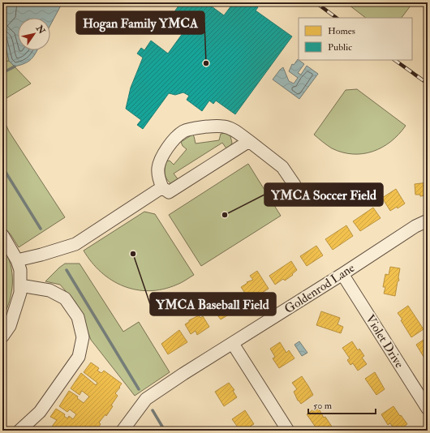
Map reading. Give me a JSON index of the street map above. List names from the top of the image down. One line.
{"streets":{"street":["Goldenrod Lane","Violet Drive"]},"crossings":[["Goldenrod Lane","Violet Drive"]],"places":["Hogan Family YMCA","YMCA Soccer Field","YMCA Baseball Field"],"legend":["Homes","Public"],"scale_bar":"50 m","north":"top right"}
